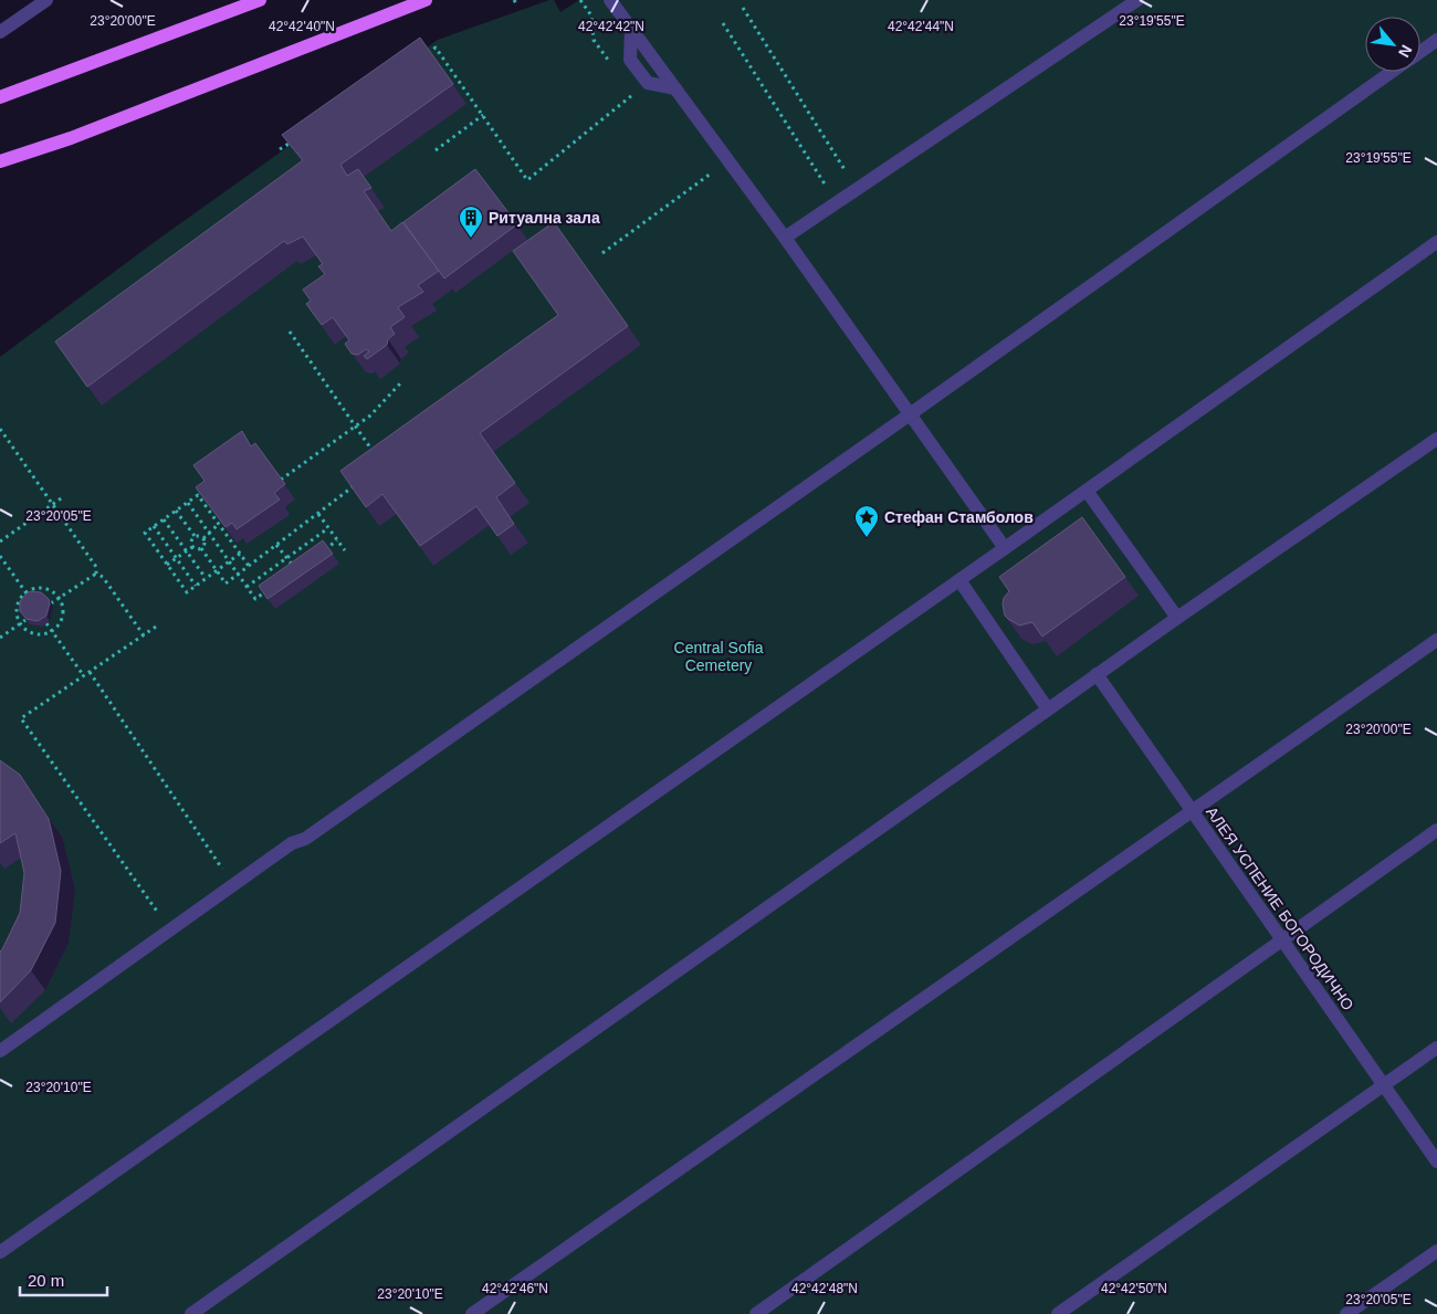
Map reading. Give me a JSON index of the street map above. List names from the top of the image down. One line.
{"streets":{"street":["АЛЕЯ УСПЕНИЕ БОГОРОДИЧНО"]},"parks":["Central Sofia Cemetery"],"places":{"building":["Ритуална зала"],"place":["Стефан Стамболов"]},"scale_bar":"20 m","north":"bottom right","coordinates":["23°20'00\"E","23°19'55\"E","42°42'40\"N","42°42'42\"N","42°42'44\"N","23°20'05\"E","23°20'10\"E","42°42'46\"N","42°42'48\"N","42°42'50\"N"]}
